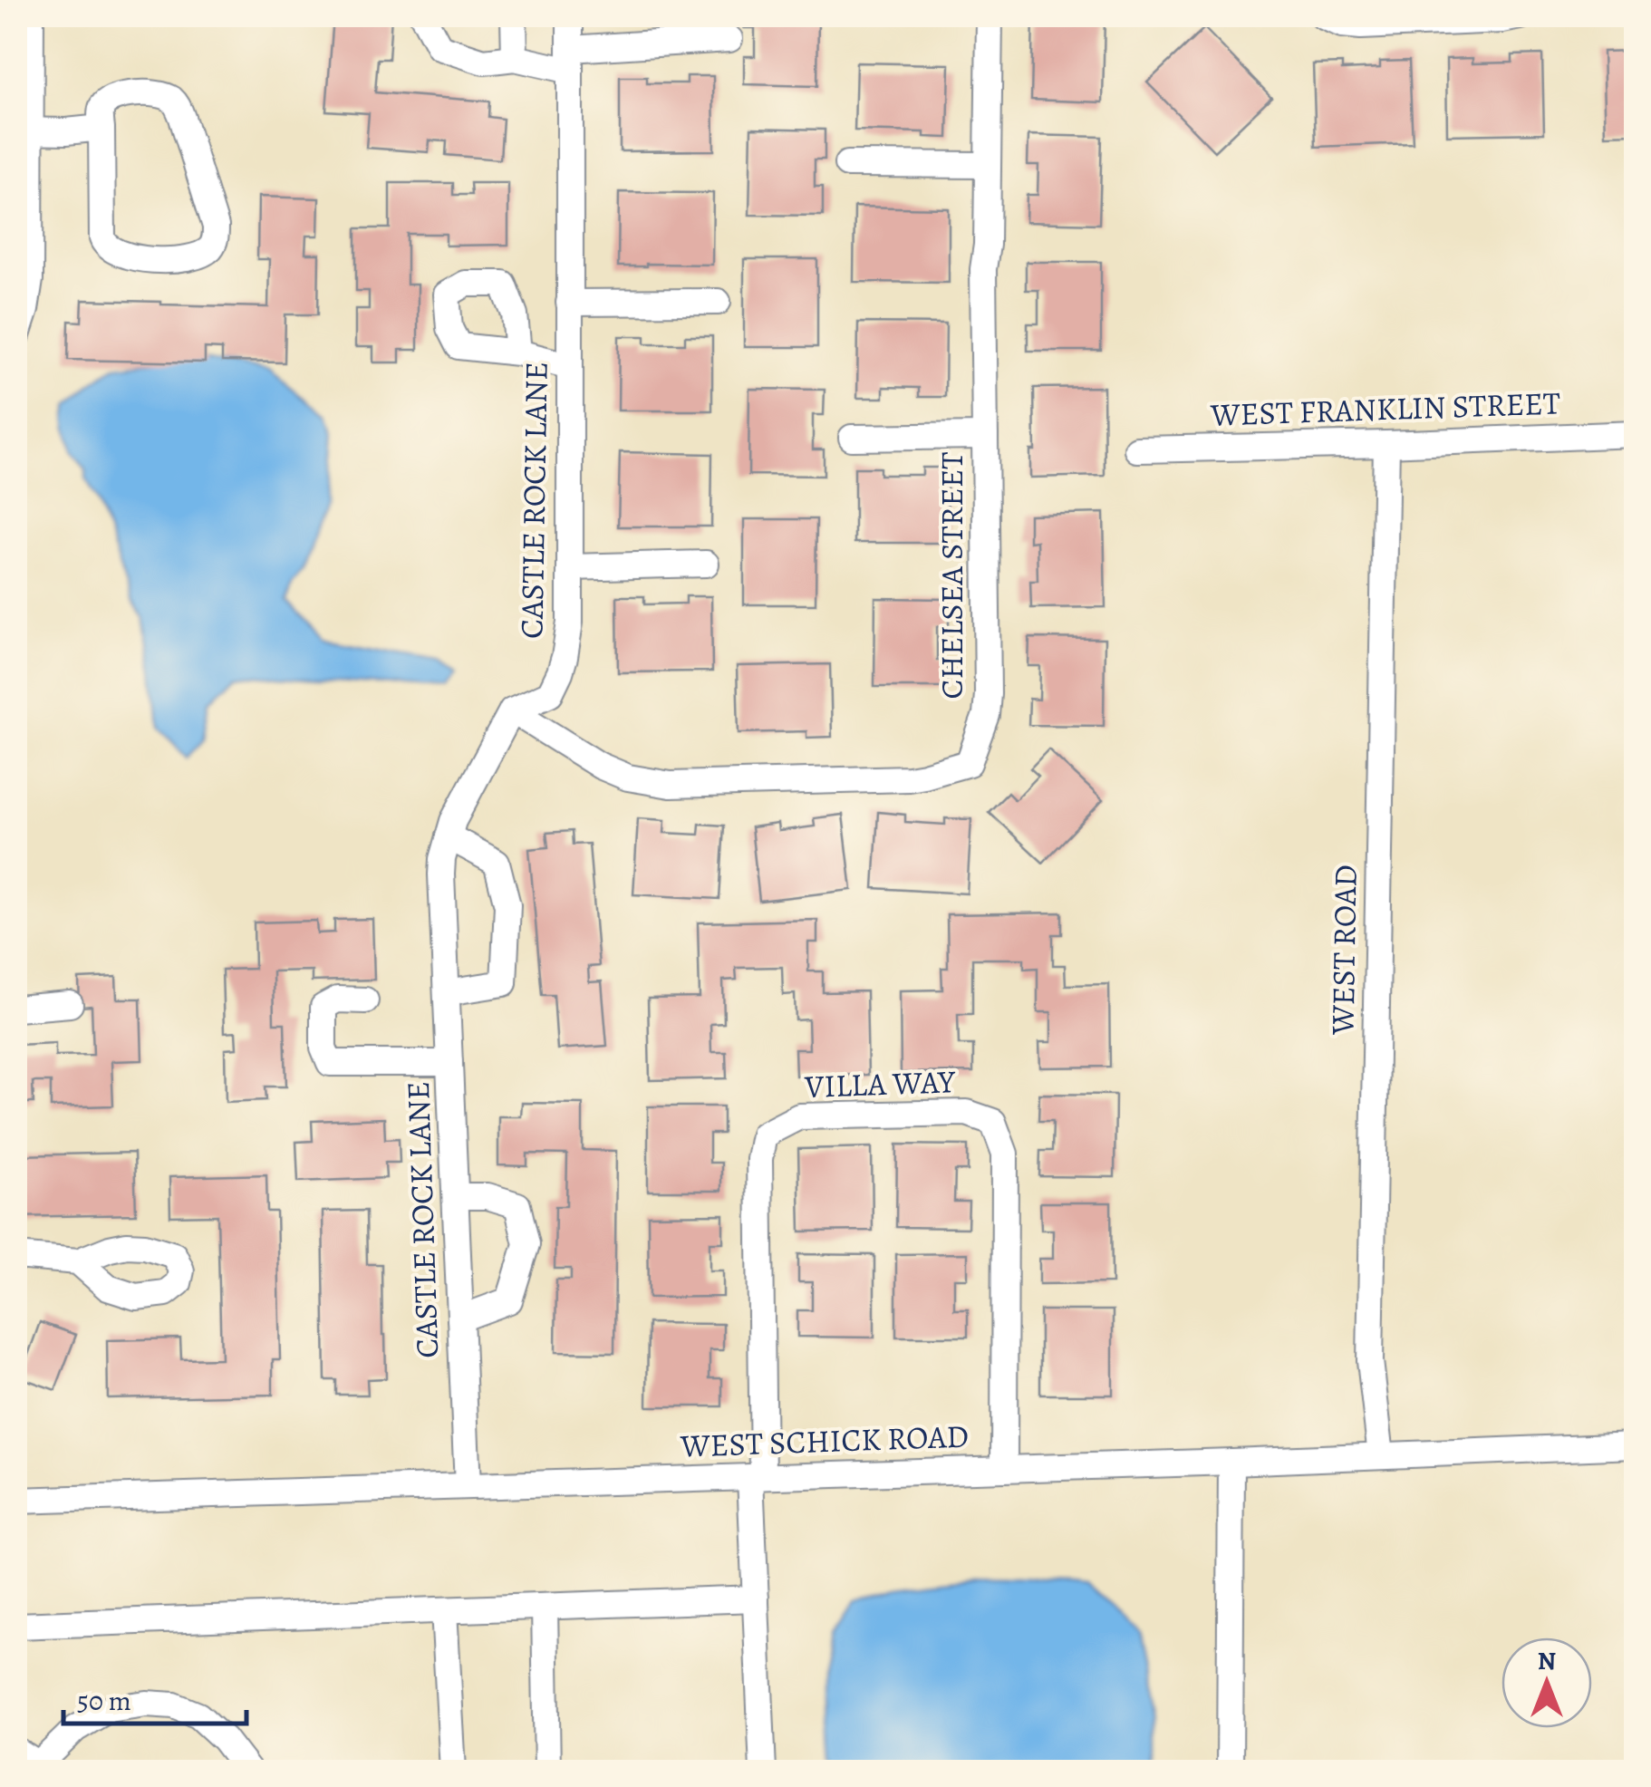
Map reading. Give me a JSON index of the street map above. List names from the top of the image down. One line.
{"streets":{"street":["WEST FRANKLIN STREET","CASTLE ROCK LANE","CHELSEA STREET","WEST ROAD","VILLA WAY","WEST SCHICK ROAD"]},"crossings":[["WEST FRANKLIN STREET","WEST ROAD"],["CASTLE ROCK LANE","CHELSEA STREET"],["CASTLE ROCK LANE","WEST SCHICK ROAD"],["WEST ROAD","WEST SCHICK ROAD"],["VILLA WAY","WEST SCHICK ROAD"]],"scale_bar":"50 m","north":"top"}
